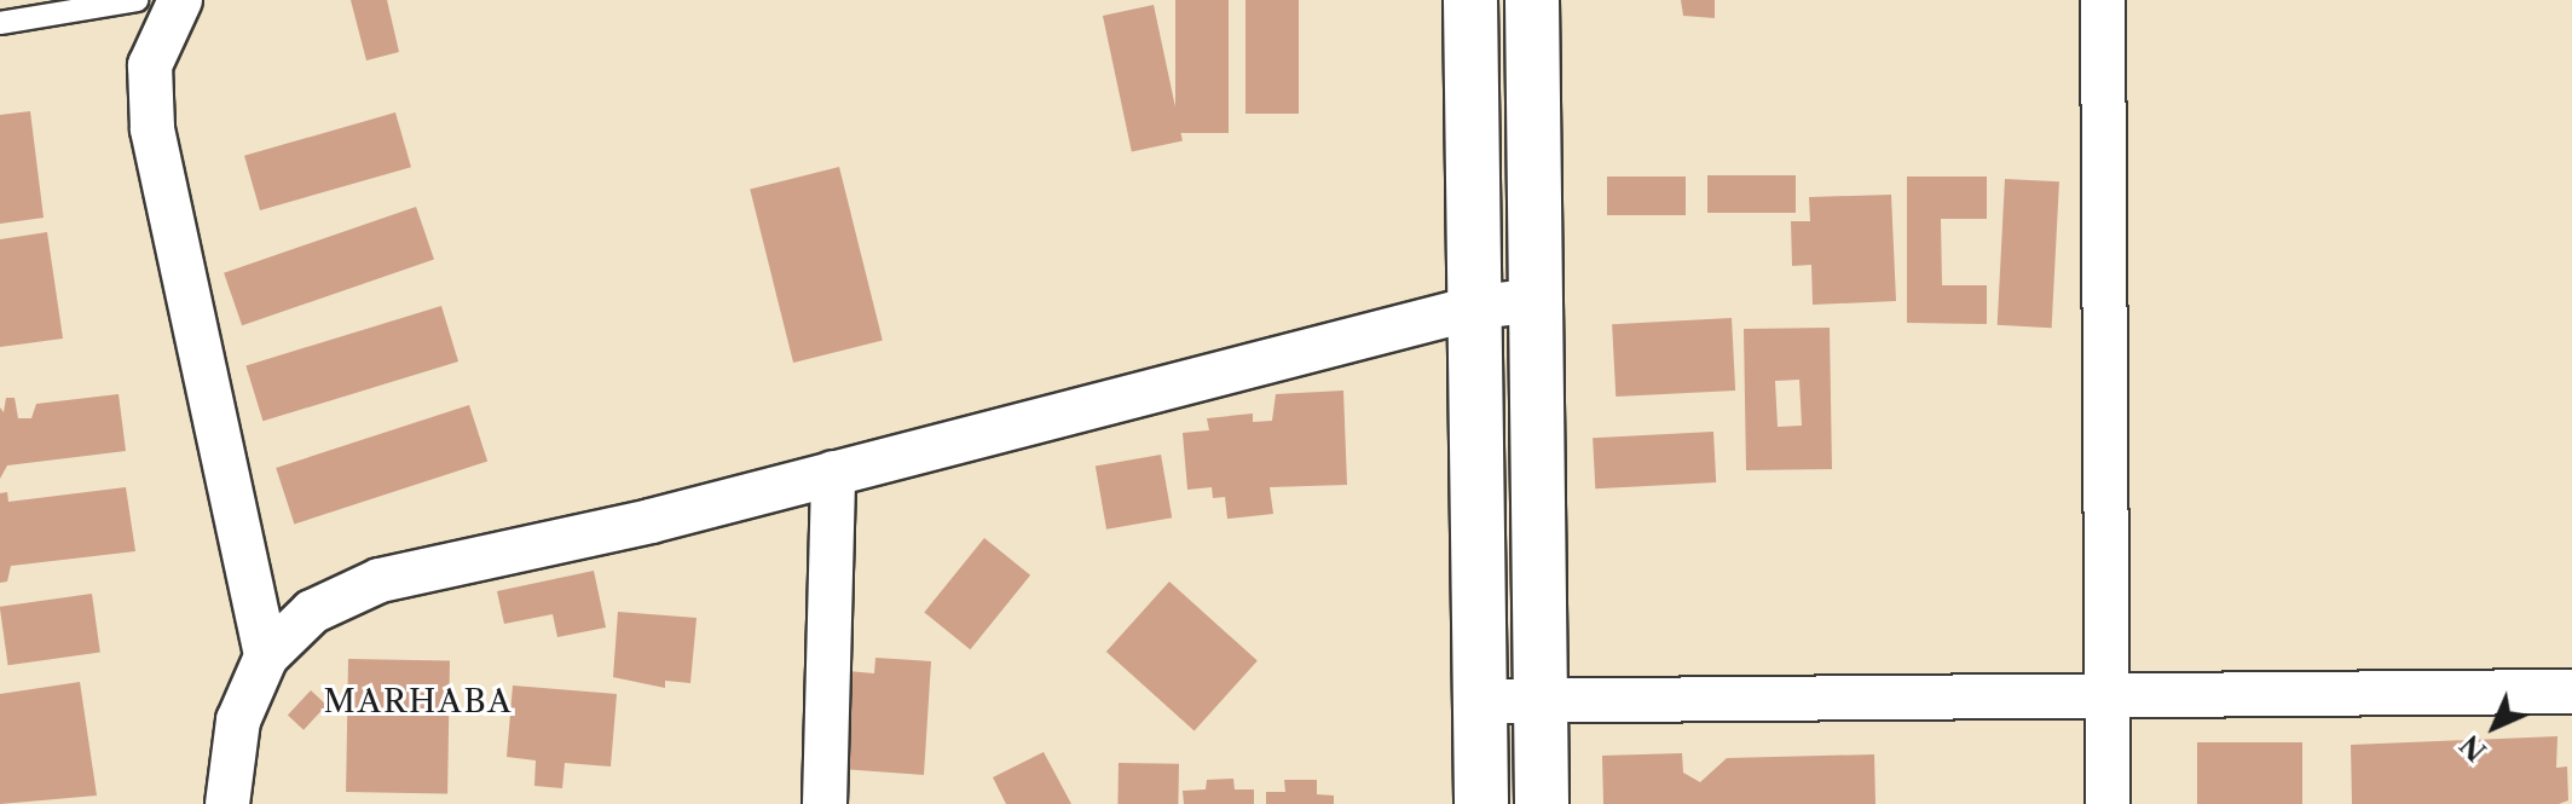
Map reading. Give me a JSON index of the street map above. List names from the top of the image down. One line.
{"districts":["MARHABA"],"north":"bottom left"}
